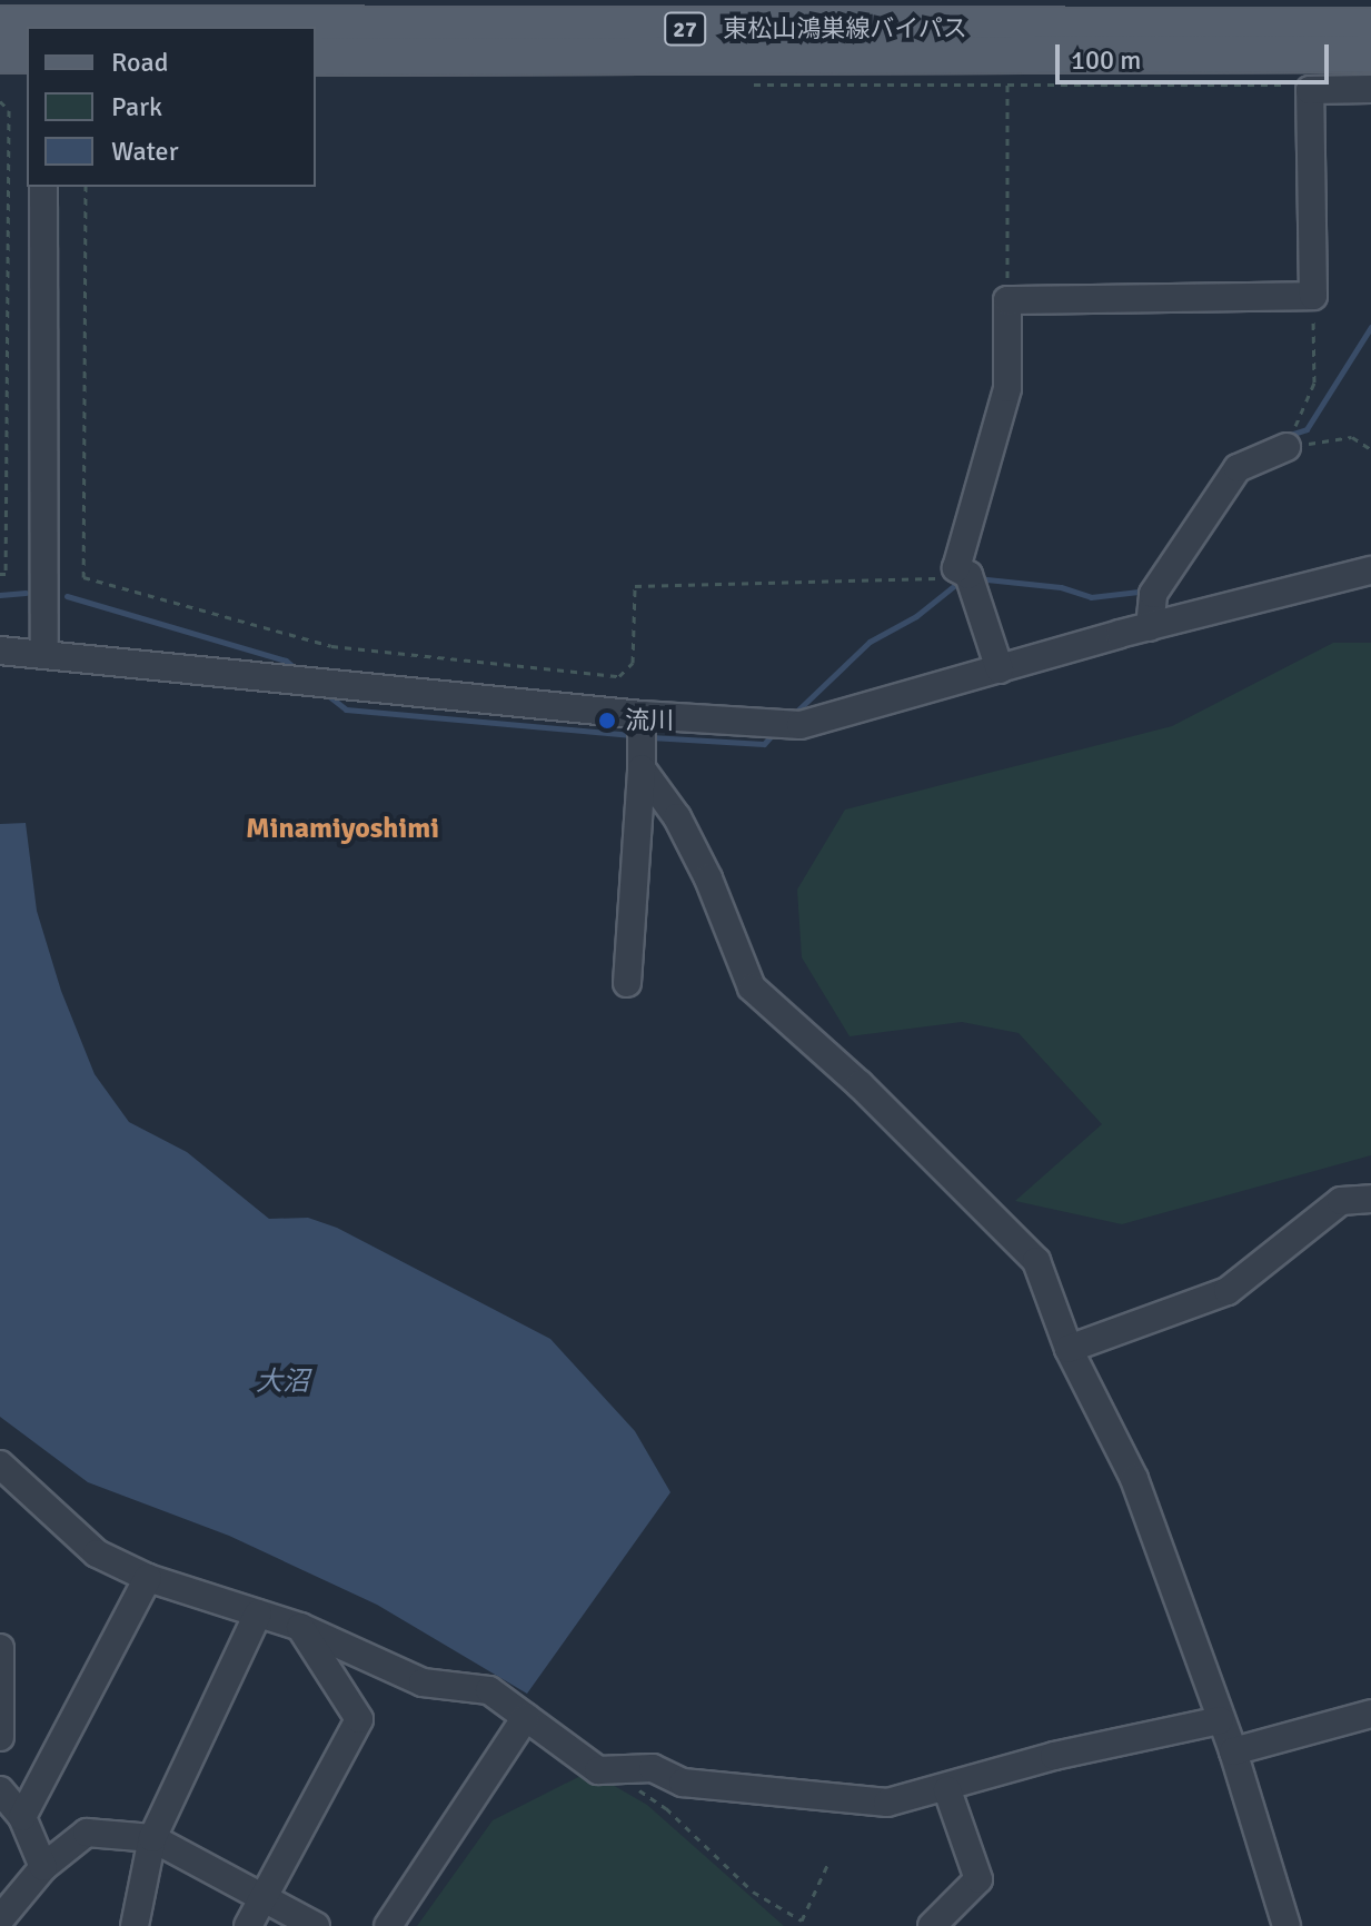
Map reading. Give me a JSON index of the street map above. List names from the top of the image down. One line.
{"streets":{"main road":["27","東松山鴻巣線バイパス"]},"districts":["Minamiyoshimi"],"water":["大沼"],"places":["流川"],"legend":["Road","Park","Water"],"scale_bar":"100 m"}
